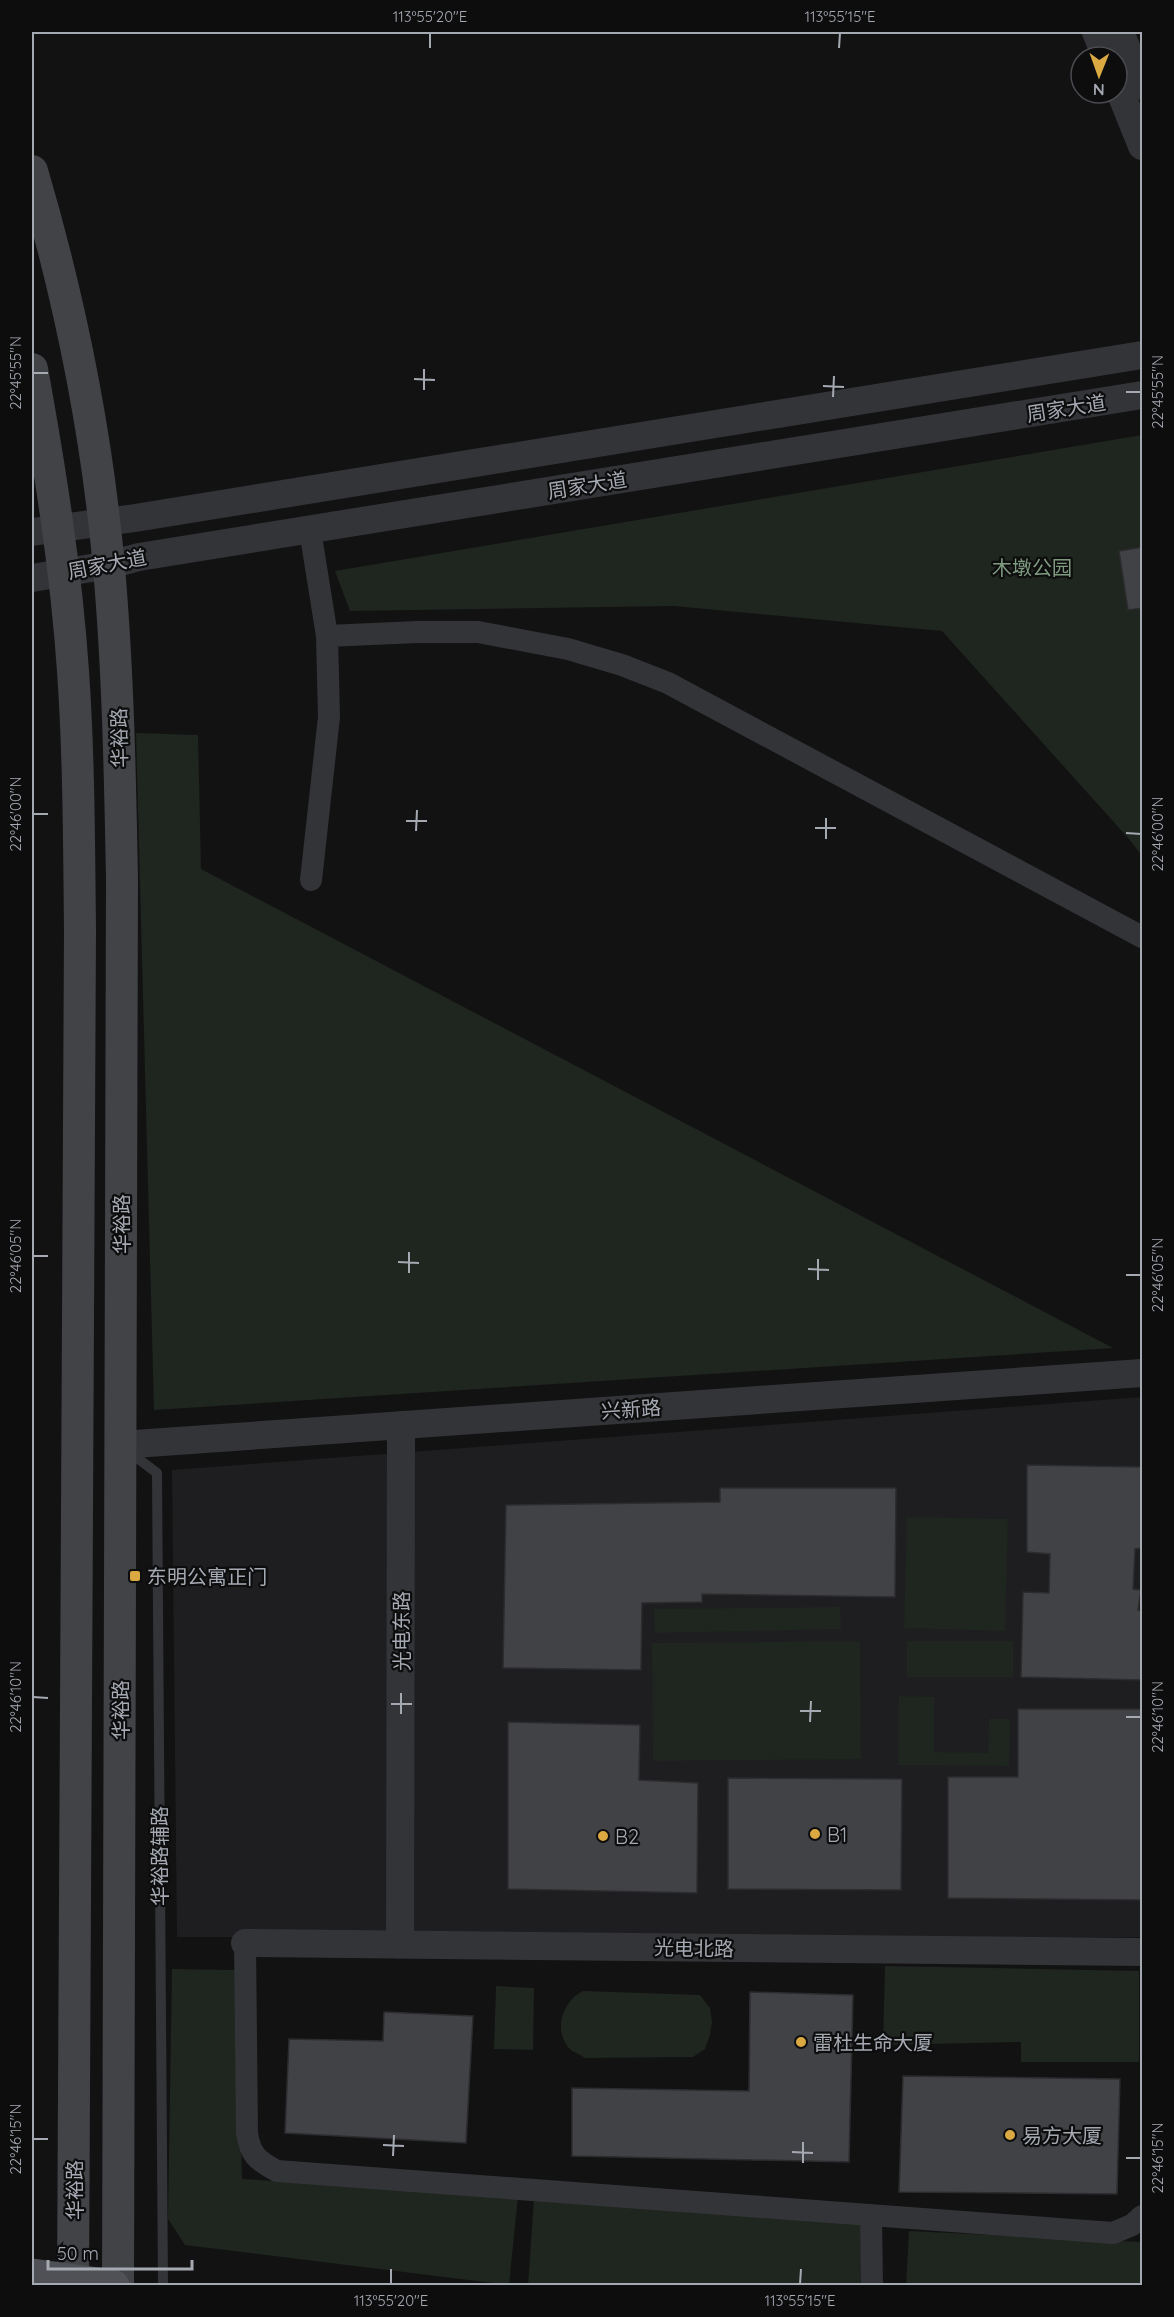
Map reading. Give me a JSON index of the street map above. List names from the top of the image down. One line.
{"streets":{"main road":["华裕路"],"street":["周家大道","兴新路","光电东路","光电北路"],"lane":["华裕路辅路"]},"crossings":[["周家大道","华裕路"],["华裕路","兴新路"],["华裕路","华裕路辅路"],["兴新路","光电东路"],["兴新路","华裕路辅路"],["光电东路","光电北路"]],"parks":["木墩公园"],"places":{"transit":["东明公寓正门"],"other":["B1","B2","雷杜生命大厦","易方大厦"]},"scale_bar":"50 m","north":"bottom","coordinates":["113°55'20\"E","113°55'15\"E","22°45'55\"N","22°46'00\"N","22°46'05\"N","22°46'10\"N","22°46'15\"N"]}
